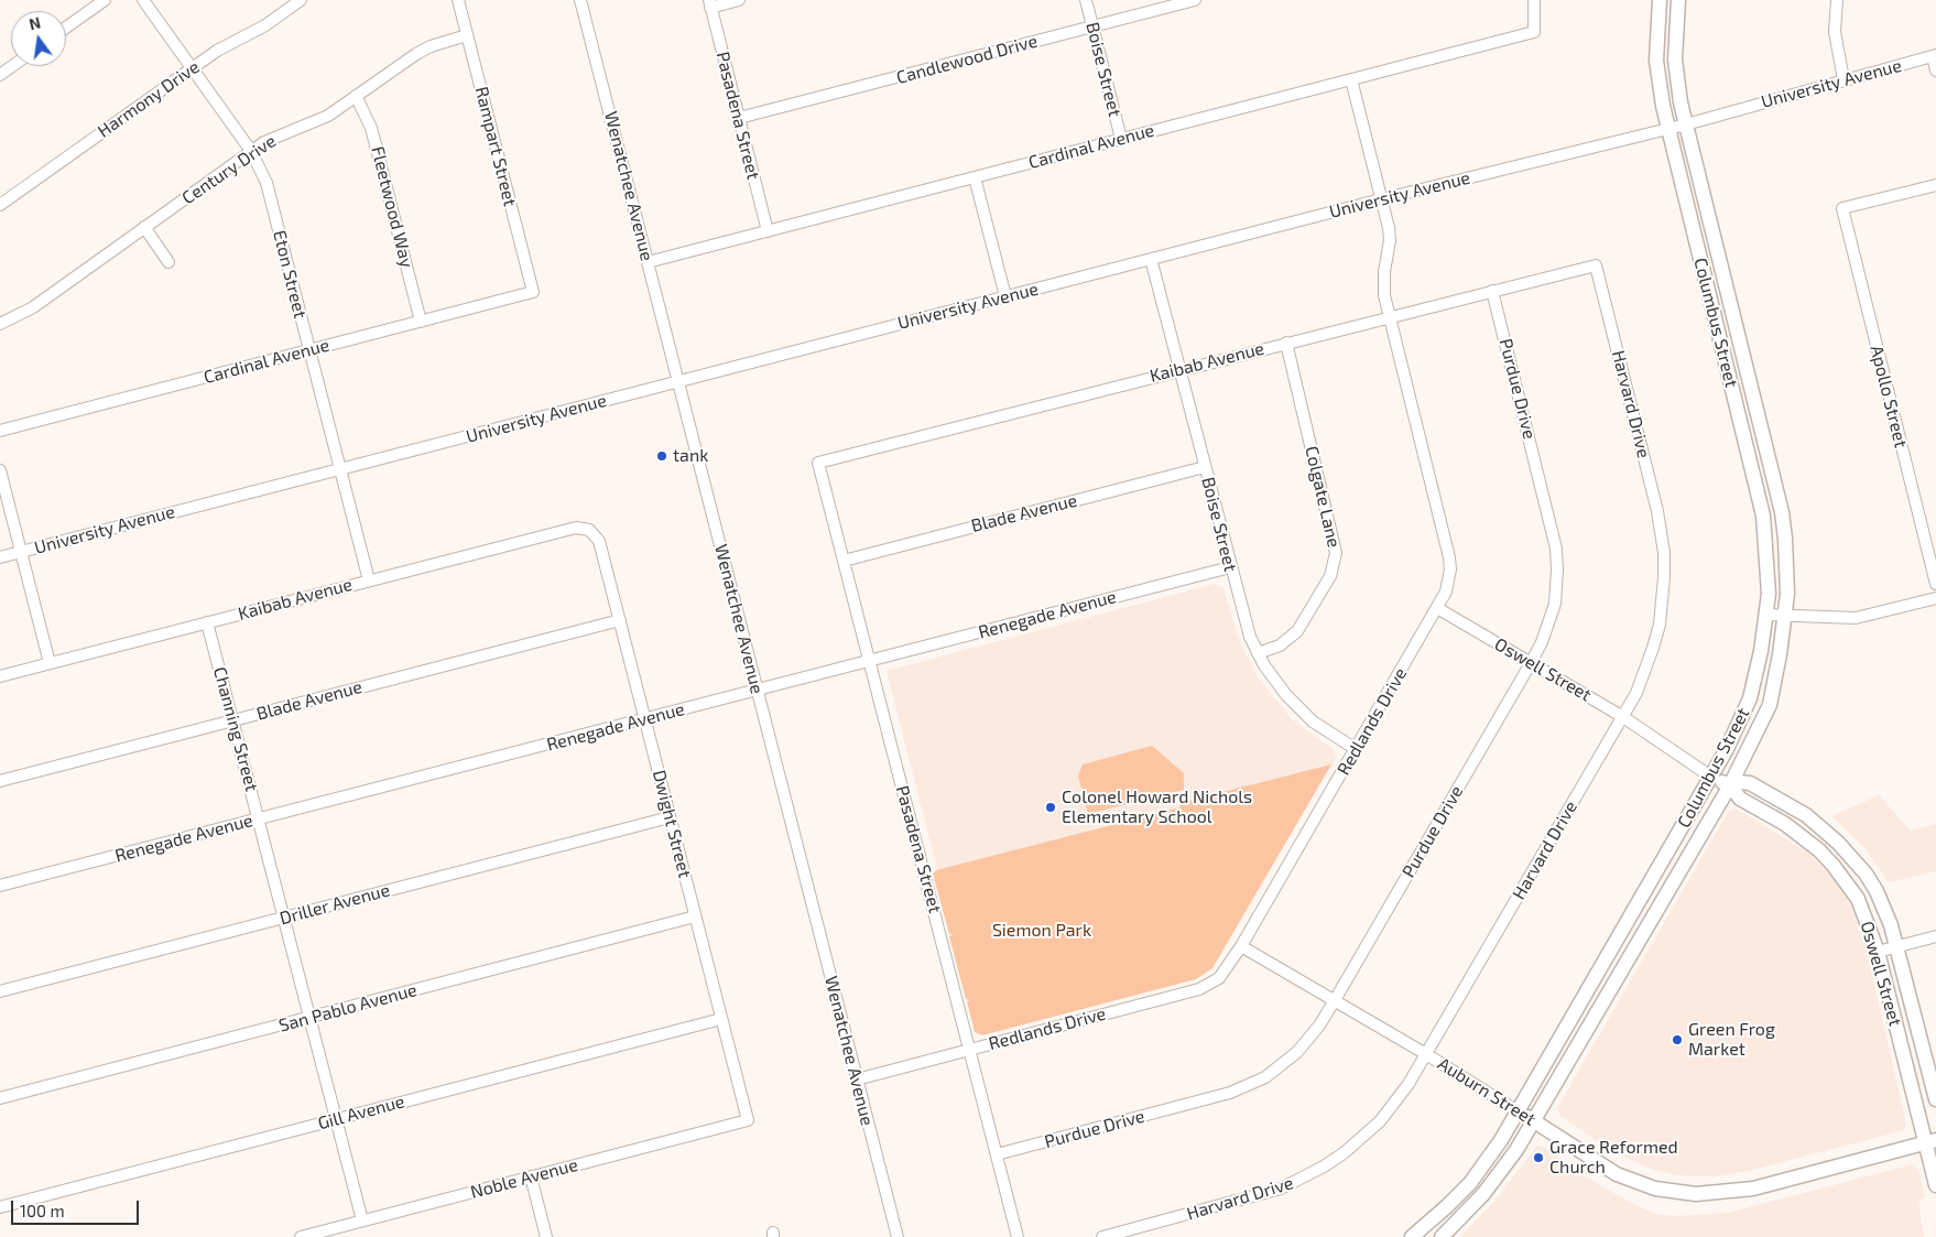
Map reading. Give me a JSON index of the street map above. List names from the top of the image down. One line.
{"streets":{"main road":["Columbus Street","Oswell Street","Auburn Street"],"street":["Candlewood Drive","Boise Street","University Avenue","Harmony Drive","Pasadena Street","Rampart Street","Cardinal Avenue","Century Drive","Wenatchee Avenue","Fleetwood Way","Eton Street","Kaibab Avenue","Purdue Drive","Apollo Street","Harvard Drive","Colgate Lane","Blade Avenue","Renegade Avenue","Redlands Drive","Channing Street","Dwight Street","Driller Avenue","San Pablo Avenue","Gill Avenue","Noble Avenue"]},"crossings":[["Candlewood Drive","Boise Street"],["Candlewood Drive","Pasadena Street"],["Boise Street","University Avenue"],["Boise Street","Cardinal Avenue"],["Boise Street","Kaibab Avenue"],["Boise Street","Colgate Lane"],["Boise Street","Blade Avenue"],["Boise Street","Renegade Avenue"],["Boise Street","Redlands Drive"],["University Avenue","Wenatchee Avenue"],["University Avenue","Eton Street"],["University Avenue","Columbus Street"],["University Avenue","Redlands Drive"],["Harmony Drive","Eton Street"],["Pasadena Street","Cardinal Avenue"],["Pasadena Street","Kaibab Avenue"],["Pasadena Street","Purdue Drive"],["Pasadena Street","Blade Avenue"],["Pasadena Street","Renegade Avenue"],["Pasadena Street","Redlands Drive"],["Rampart Street","Cardinal Avenue"],["Rampart Street","Century Drive"],["Cardinal Avenue","Wenatchee Avenue"],["Cardinal Avenue","Fleetwood Way"],["Cardinal Avenue","Eton Street"],["Cardinal Avenue","Redlands Drive"],["Century Drive","Fleetwood Way"],["Century Drive","Eton Street"],["Wenatchee Avenue","Renegade Avenue"],["Wenatchee Avenue","Redlands Drive"],["Eton Street","Kaibab Avenue"],["Columbus Street","Oswell Street"],["Columbus Street","Auburn Street"],["Kaibab Avenue","Purdue Drive"],["Kaibab Avenue","Harvard Drive"],["Kaibab Avenue","Colgate Lane"],["Kaibab Avenue","Redlands Drive"],["Kaibab Avenue","Channing Street"],["Kaibab Avenue","Dwight Street"],["Purdue Drive","Oswell Street"],["Purdue Drive","Auburn Street"],["Harvard Drive","Oswell Street"],["Harvard Drive","Auburn Street"],["Blade Avenue","Channing Street"],["Blade Avenue","Dwight Street"],["Renegade Avenue","Channing Street"],["Renegade Avenue","Dwight Street"],["Oswell Street","Redlands Drive"],["Oswell Street","Auburn Street"],["Redlands Drive","Auburn Street"],["Channing Street","Driller Avenue"],["Channing Street","San Pablo Avenue"],["Channing Street","Gill Avenue"],["Channing Street","Noble Avenue"],["Dwight Street","Driller Avenue"],["Dwight Street","San Pablo Avenue"],["Dwight Street","Gill Avenue"],["Dwight Street","Noble Avenue"]],"parks":["Siemon Park"],"places":["tank","Colonel Howard Nichols Elementary School","Green Frog Market","Grace Reformed Church"],"scale_bar":"100 m","north":"top"}
